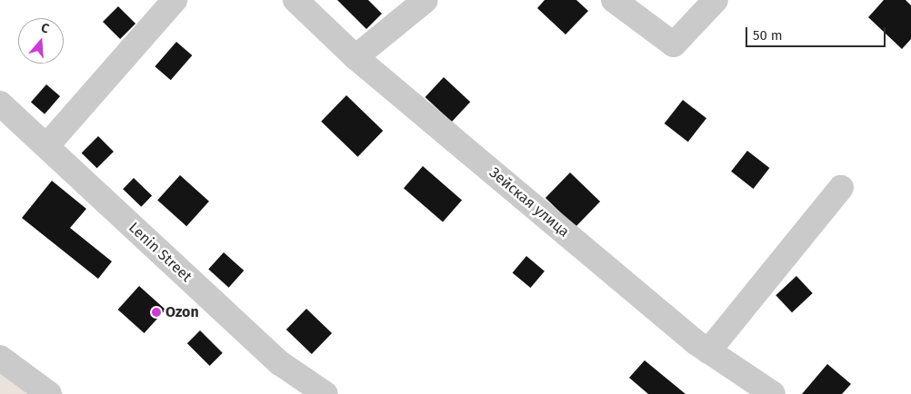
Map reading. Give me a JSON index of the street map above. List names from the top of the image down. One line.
{"streets":{"street":["Зейская улица","Lenin Street"]},"places":["Ozon"],"scale_bar":"50 m","north":"top"}
